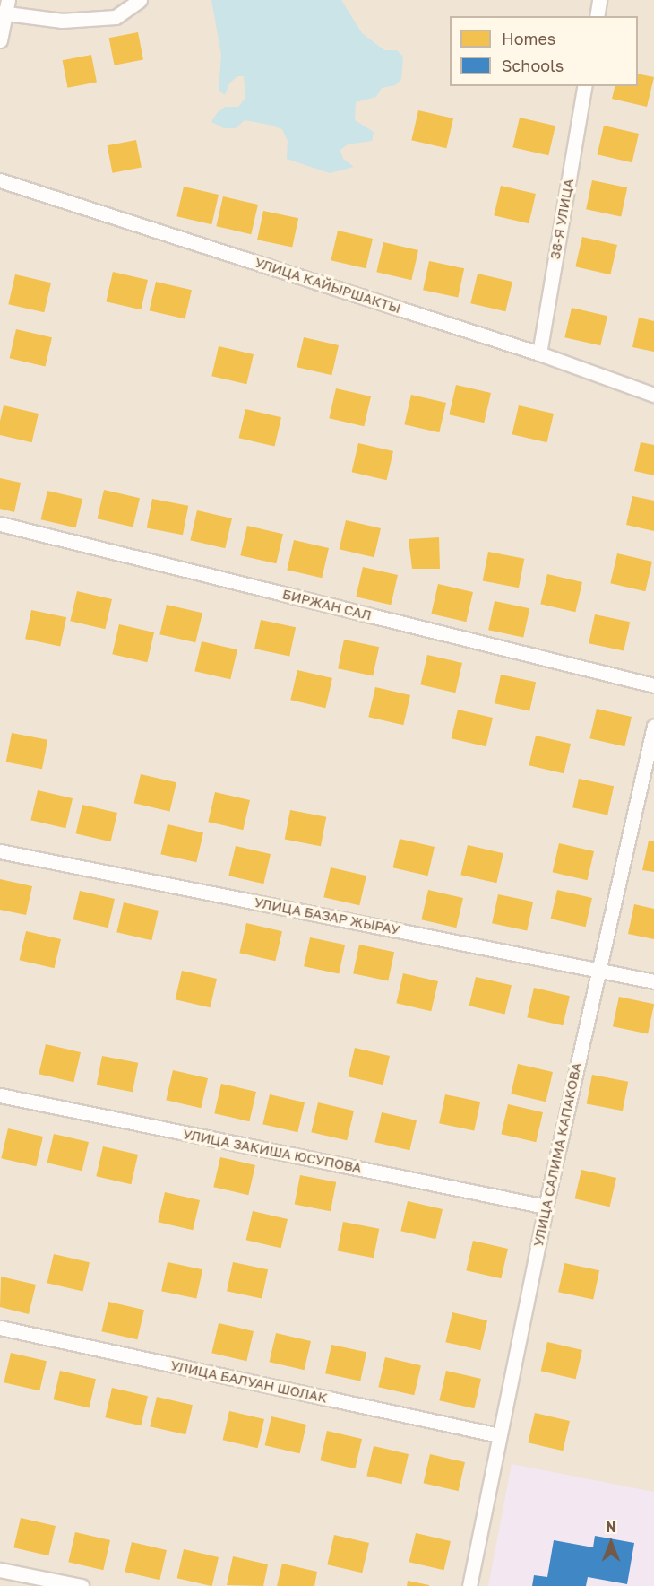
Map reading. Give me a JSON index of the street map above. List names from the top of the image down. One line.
{"streets":{"street":["38-Я УЛИЦА","УЛИЦА КАЙЫРШАКТЫ","БИРЖАН САЛ","УЛИЦА БАЗАР ЖЫРАУ","УЛИЦА ЗАКИША ЮСУПОВА","УЛИЦА САЛИМА КАПАКОВА","УЛИЦА БАЛУАН ШОЛАК"]},"crossings":[["38-Я УЛИЦА","УЛИЦА КАЙЫРШАКТЫ"],["УЛИЦА БАЗАР ЖЫРАУ","УЛИЦА САЛИМА КАПАКОВА"],["УЛИЦА ЗАКИША ЮСУПОВА","УЛИЦА САЛИМА КАПАКОВА"],["УЛИЦА САЛИМА КАПАКОВА","УЛИЦА БАЛУАН ШОЛАК"]],"legend":["Homes","Schools"],"north":"top"}
